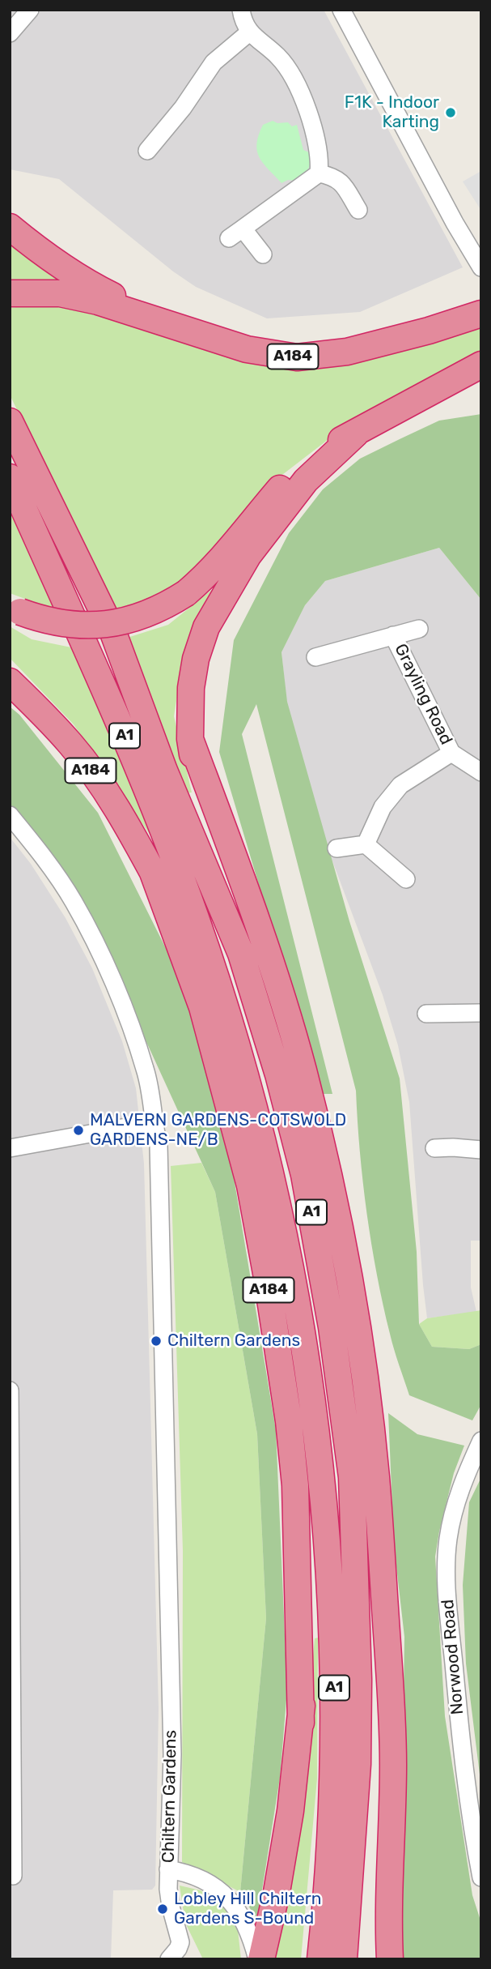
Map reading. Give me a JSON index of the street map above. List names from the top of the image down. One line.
{"streets":{"highway":["A184","A1"],"street":["Grayling Road","Norwood Road","Chiltern Gardens"]},"crossings":[["A184","A1"]],"places":["F1K - Indoor Karting","MALVERN GARDENS-COTSWOLD GARDENS-NE/B","Chiltern Gardens","Lobley Hill Chiltern Gardens S-Bound"]}
